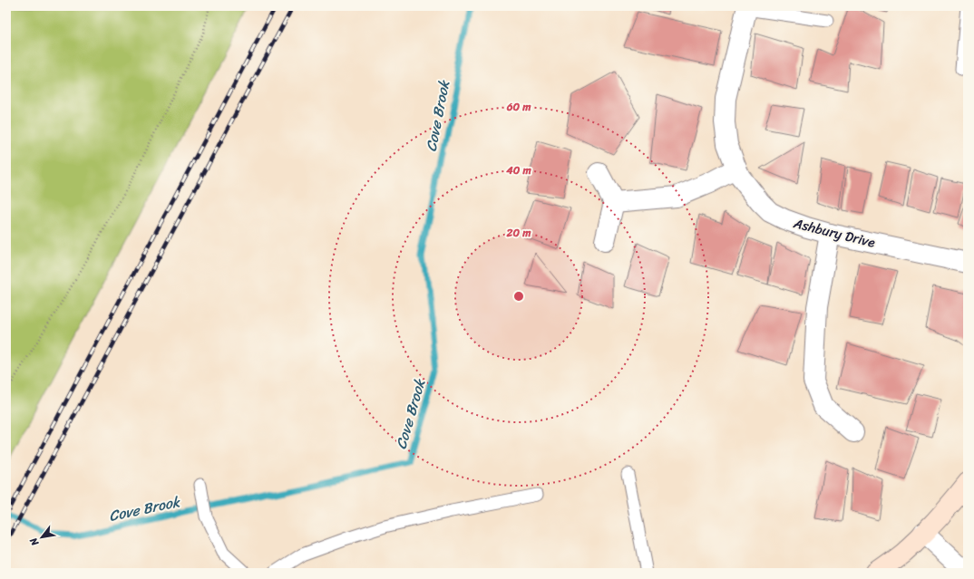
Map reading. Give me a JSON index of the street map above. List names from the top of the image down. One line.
{"streets":{"street":["Ashbury Drive"]},"water":["Cove Brook"],"north":"bottom left","rings":["60 m","40 m","20 m"]}
